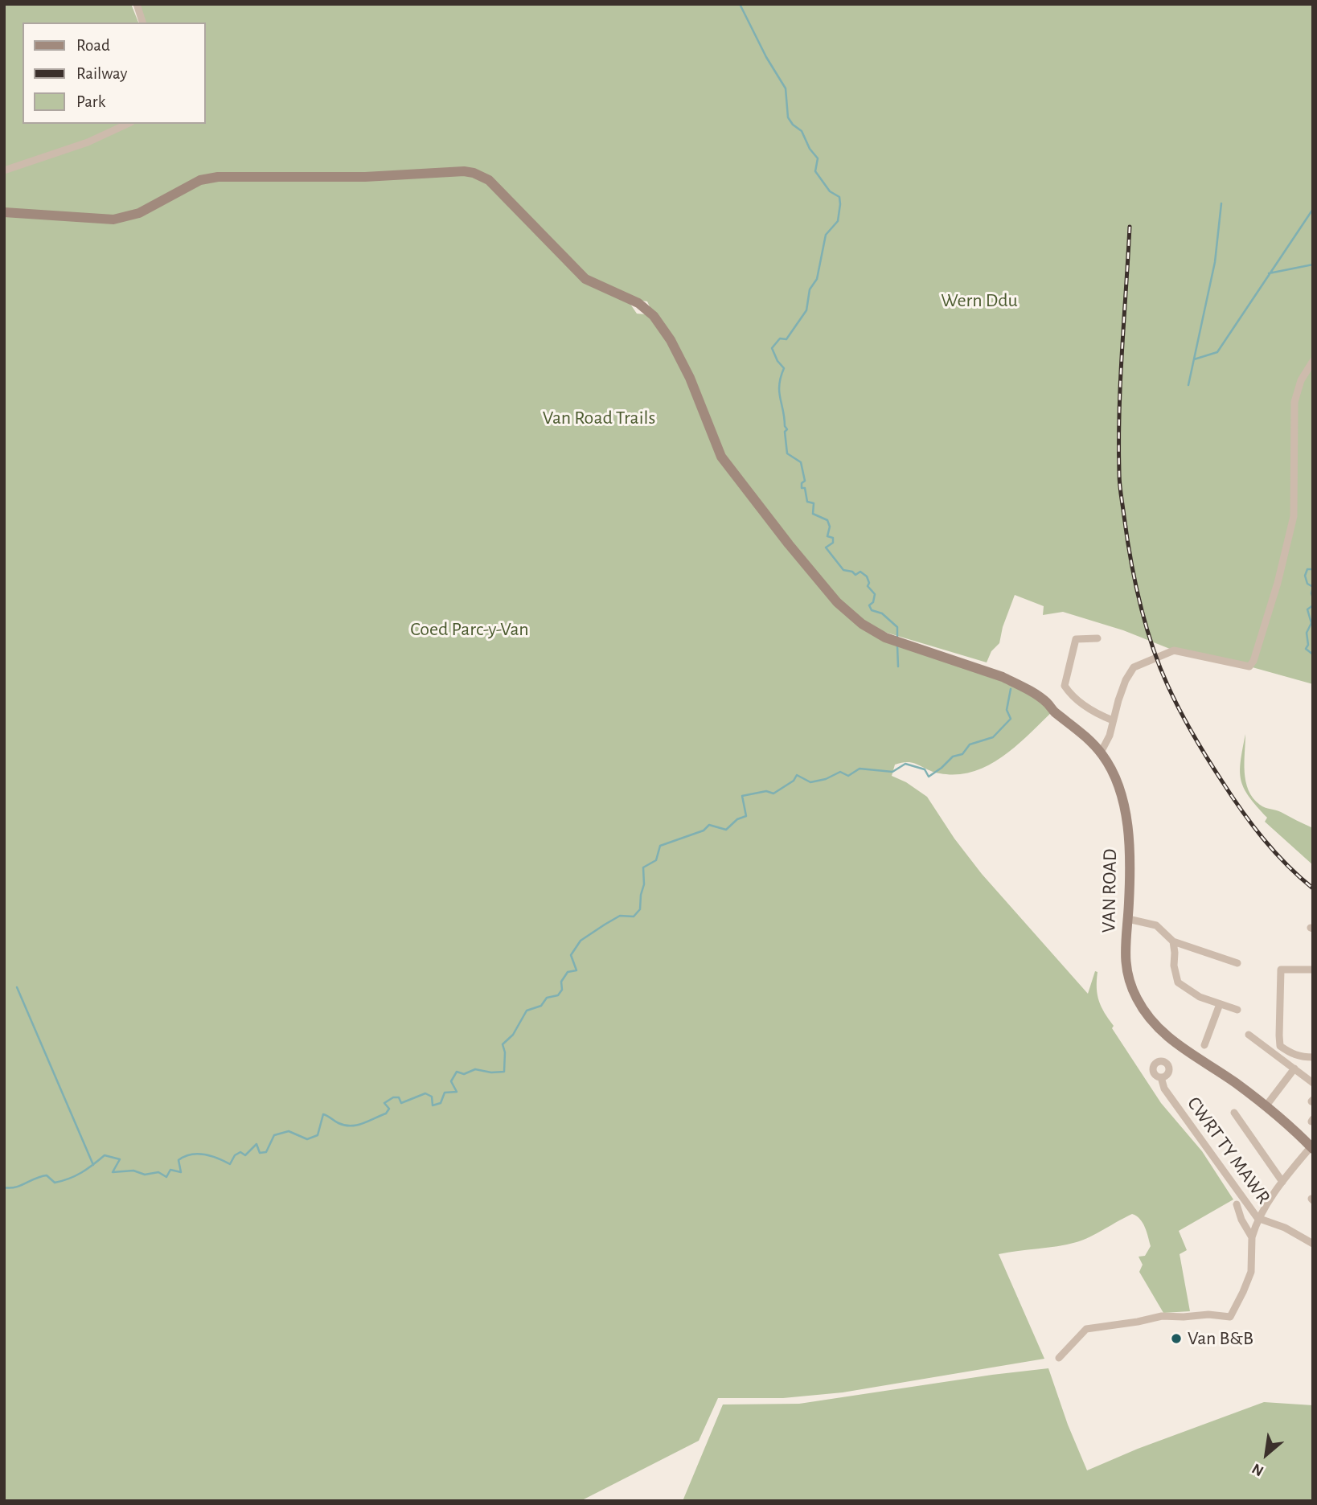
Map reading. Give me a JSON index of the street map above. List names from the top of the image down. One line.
{"streets":{"street":["VAN ROAD","CWRT TY MAWR"]},"parks":["Wern Ddu","Van Road Trails","Coed Parc-y-Van"],"places":["Van B&B"],"legend":["Road","Railway","Park"],"north":"bottom left"}
